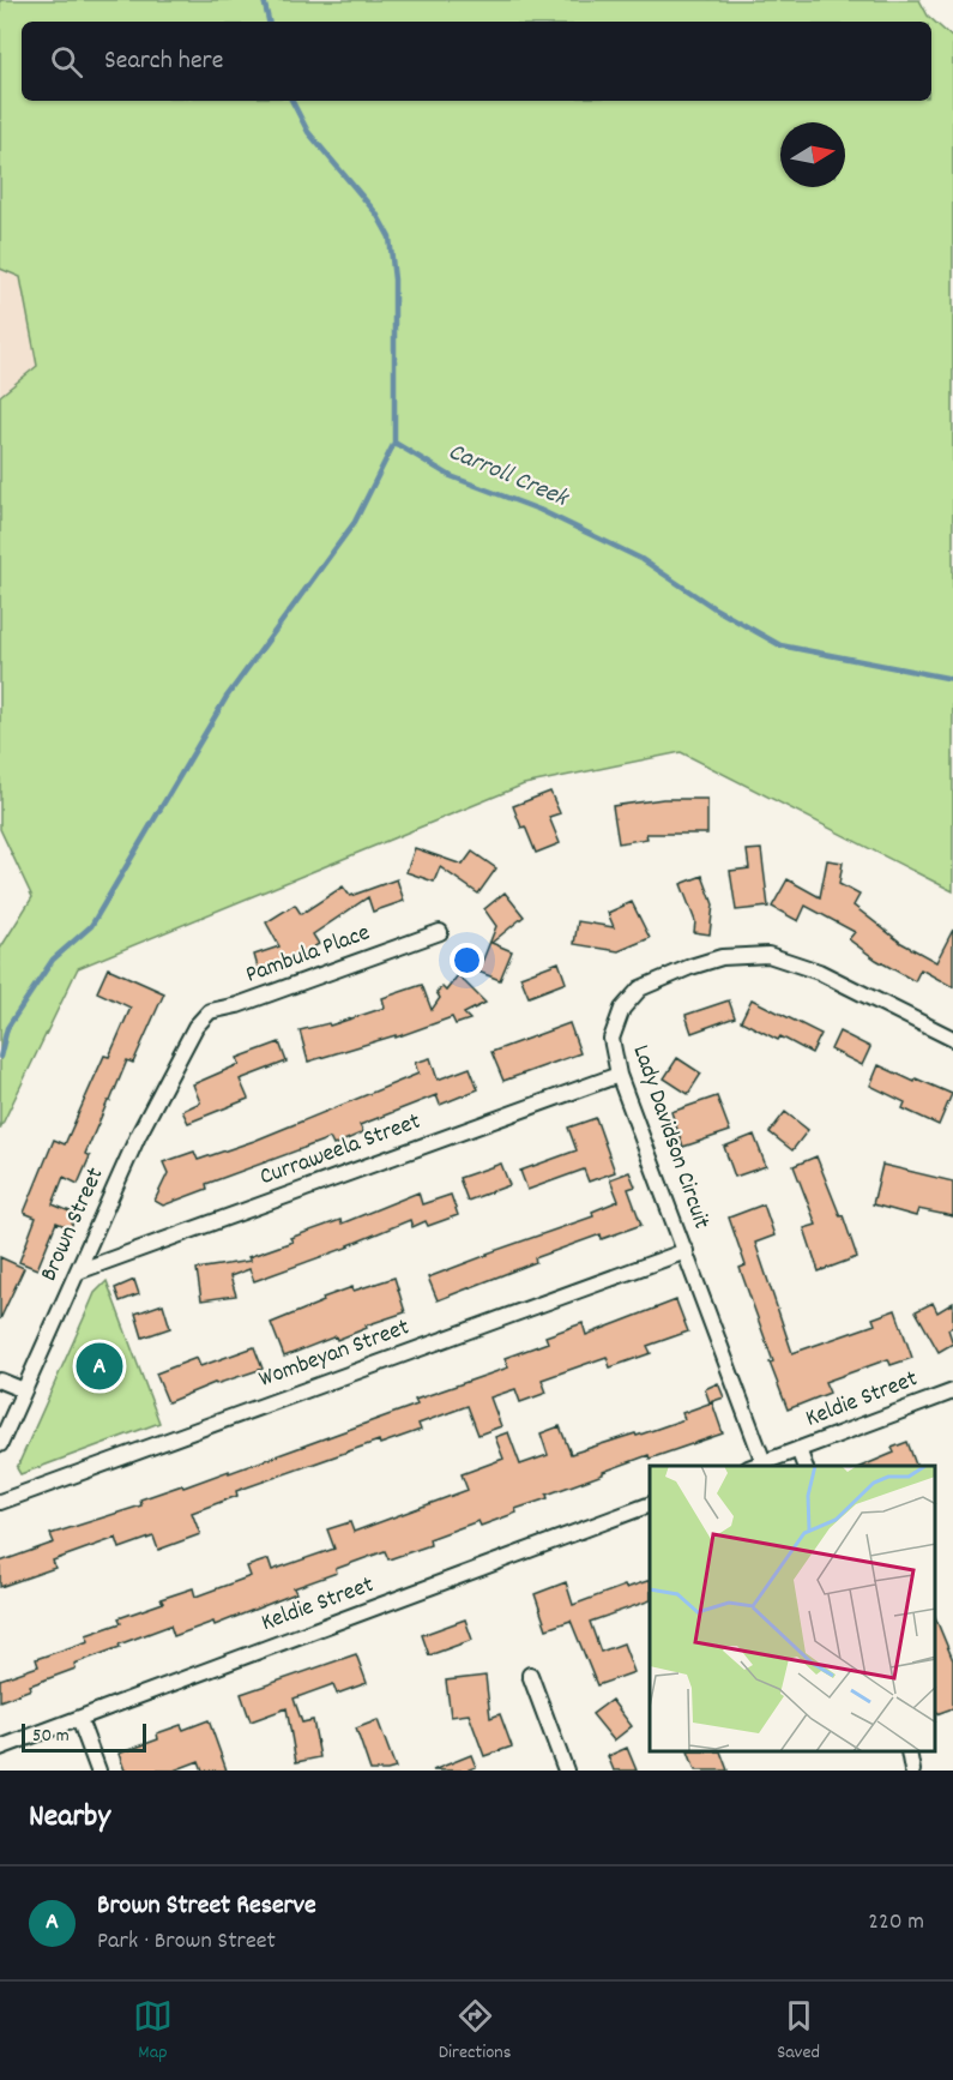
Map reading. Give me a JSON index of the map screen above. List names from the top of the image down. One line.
{"streets":{"street":["Pambula Place","Lady Davidson Circuit","Curraweela Street","Brown Street","Wombeyan Street","Keldie Street"]},"crossings":[["Pambula Place","Brown Street"],["Lady Davidson Circuit","Curraweela Street"],["Lady Davidson Circuit","Wombeyan Street"],["Lady Davidson Circuit","Keldie Street"],["Curraweela Street","Brown Street"]],"water":["Carroll Creek"],"scale_bar":"50 m","north":"right","page":{"search":"Search here","pins":"A","scale":"50 m","heading":"Nearby","list":[{"mark":"A","name":"Brown Street Reserve","note":"Park · Brown Street","value":"220 m"}],"nav":["Map","Directions","Saved"]}}
